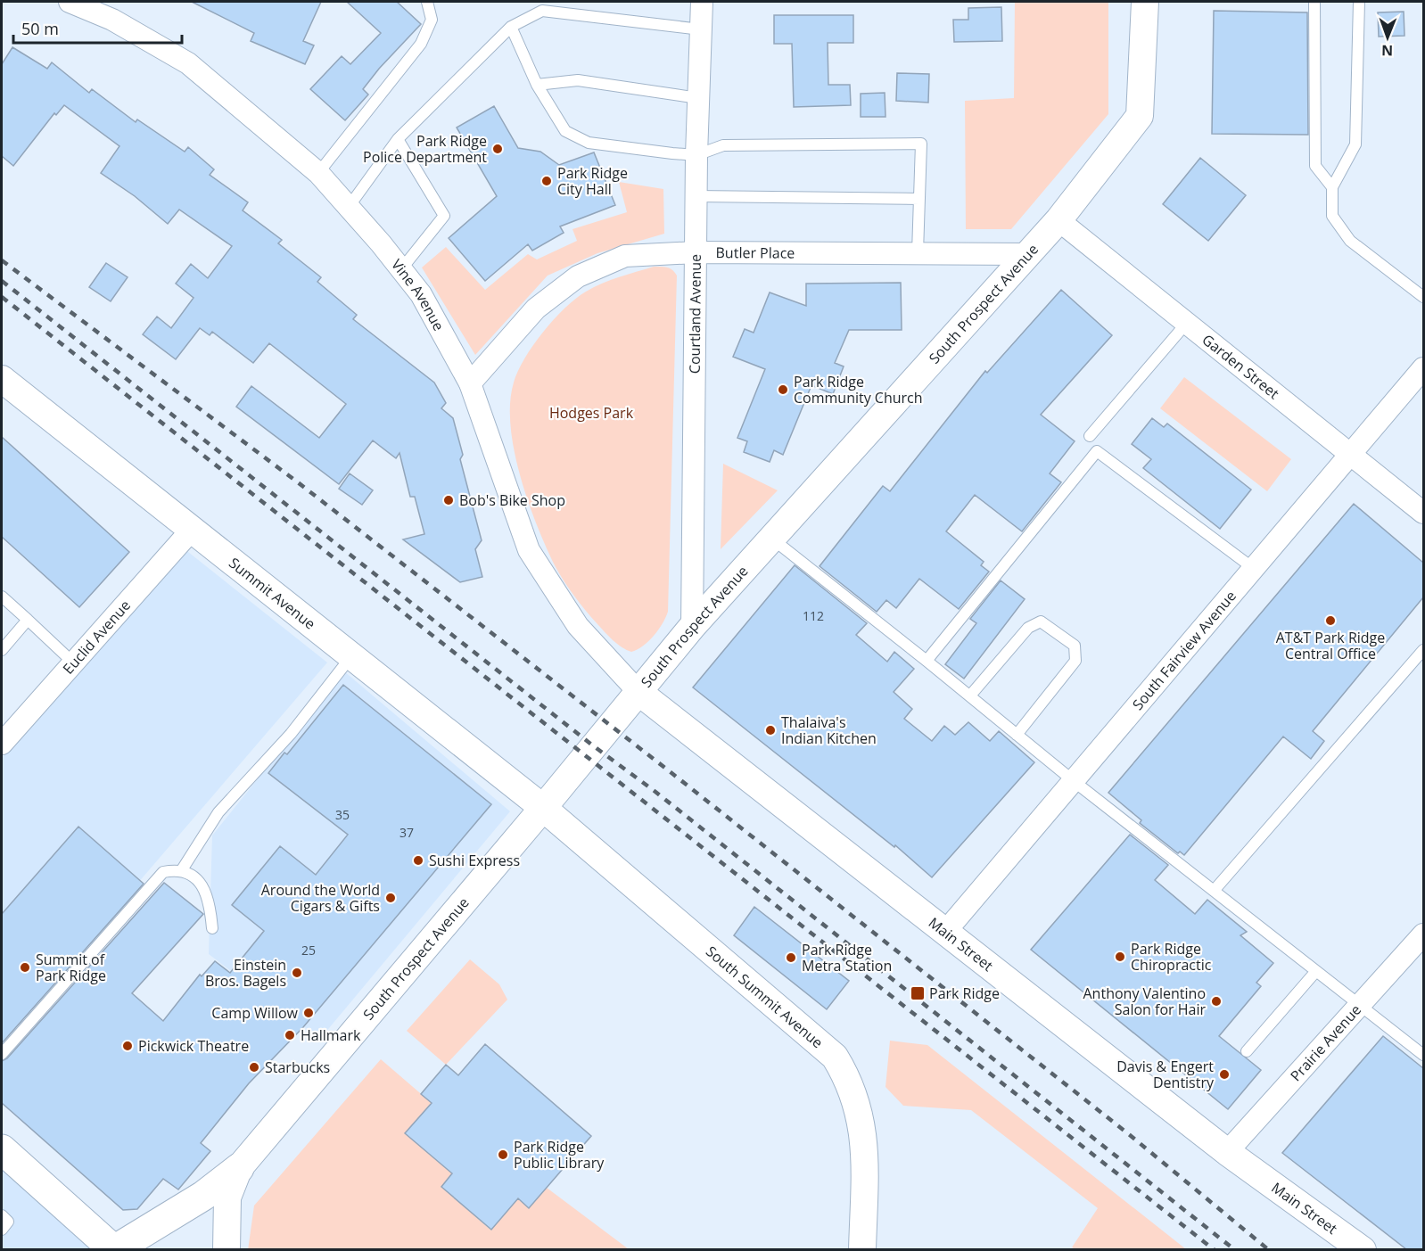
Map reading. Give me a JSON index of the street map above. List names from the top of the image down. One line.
{"streets":{"street":["Butler Place","Vine Avenue","South Prospect Avenue","Courtland Avenue","Garden Street","Summit Avenue","Euclid Avenue","South Fairview Avenue","Main Street","South Summit Avenue","Prairie Avenue"]},"crossings":[["Butler Place","Vine Avenue"],["Butler Place","South Prospect Avenue"],["Butler Place","Courtland Avenue"],["Vine Avenue","South Prospect Avenue"],["Vine Avenue","Main Street"],["South Prospect Avenue","Courtland Avenue"],["South Prospect Avenue","Garden Street"],["South Prospect Avenue","Summit Avenue"],["South Prospect Avenue","Main Street"],["South Prospect Avenue","South Summit Avenue"],["Garden Street","South Fairview Avenue"],["Summit Avenue","Euclid Avenue"],["Summit Avenue","South Summit Avenue"],["South Fairview Avenue","Main Street"],["Main Street","Prairie Avenue"]],"parks":["Hodges Park"],"places":{"other":["Park Ridge Police Department","Park Ridge City Hall","Park Ridge Community Church","Bob's Bike Shop","AT&T Park Ridge Central Office","Thalaiva's Indian Kitchen","Sushi Express","Around the World Cigars & Gifts","Park Ridge Chiropractic","Park Ridge Metra Station","Summit of Park Ridge","Einstein Bros. Bagels","Anthony Valentino Salon for Hair","Camp Willow","Hallmark","Pickwick Theatre","Starbucks","Davis & Engert Dentistry","Park Ridge Public Library"],"transit":["Park Ridge"]},"house_numbers":["112","35","37","25"],"scale_bar":"50 m","north":"bottom"}
